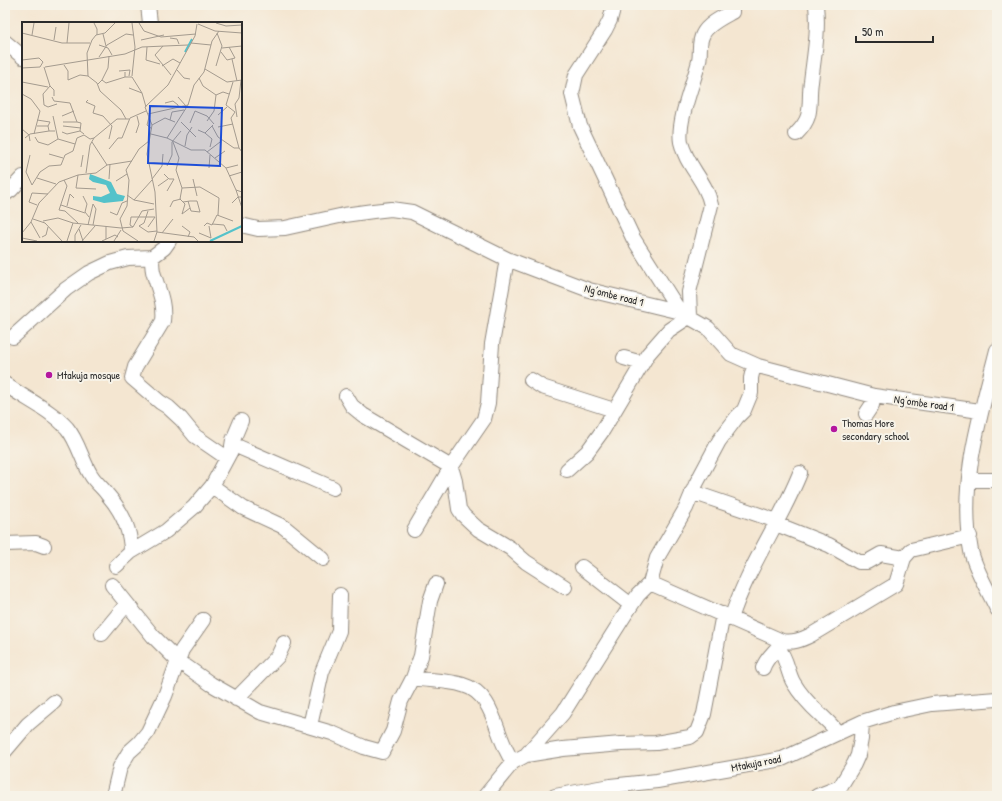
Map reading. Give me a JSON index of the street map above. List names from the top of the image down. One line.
{"streets":{"street":["Ng’ombe road 1","Mtakuja road"]},"places":["Mtakuja mosque","Thomas More secondary school"],"scale_bar":"50 m"}
